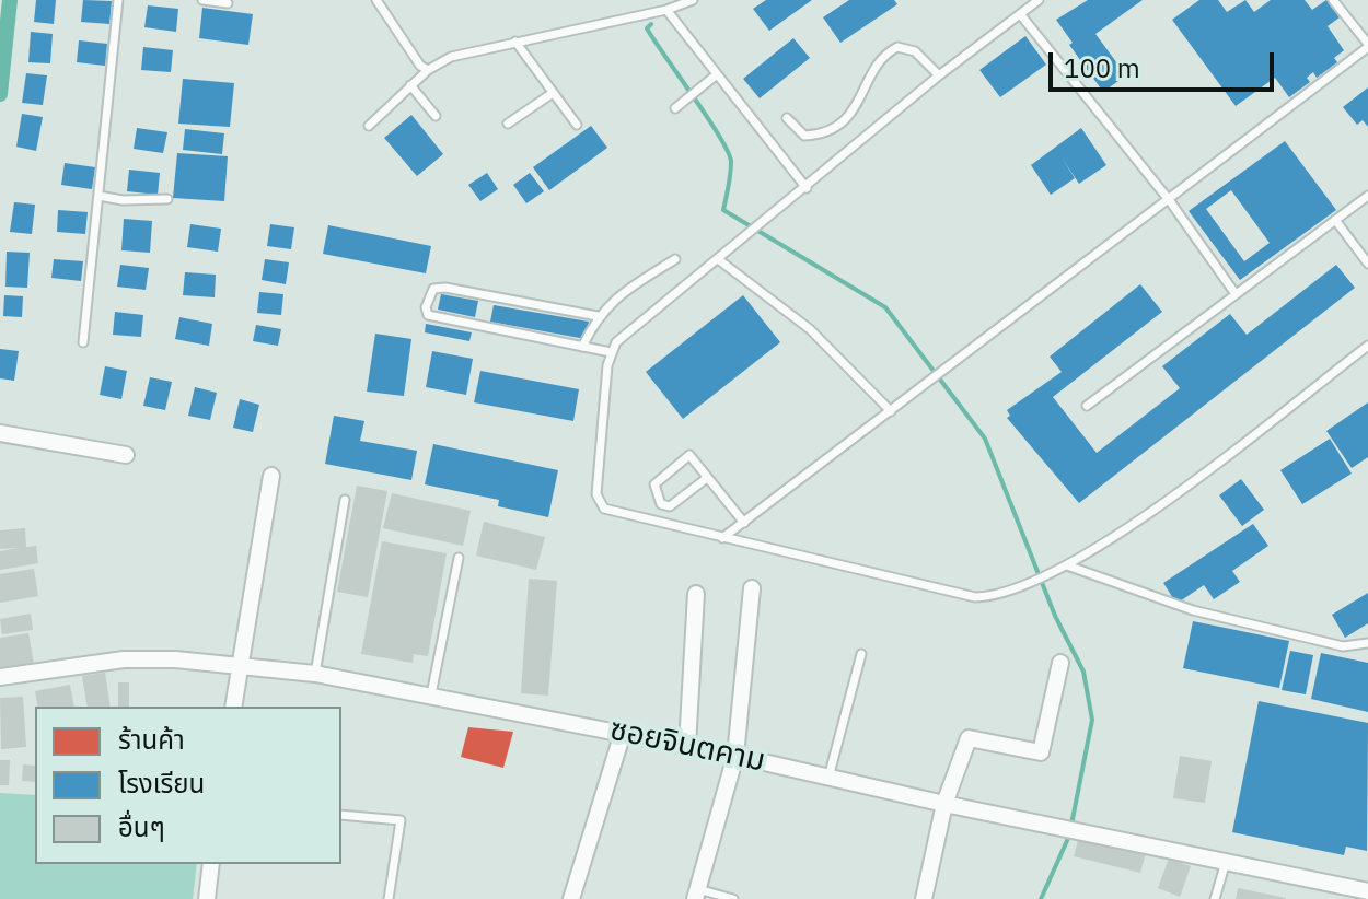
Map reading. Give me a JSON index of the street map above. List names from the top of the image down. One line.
{"streets":{"street":["ซอยจินตคาม"]},"legend":["ร้านค้า","โรงเรียน","อื่นๆ"],"scale_bar":"100 m"}
